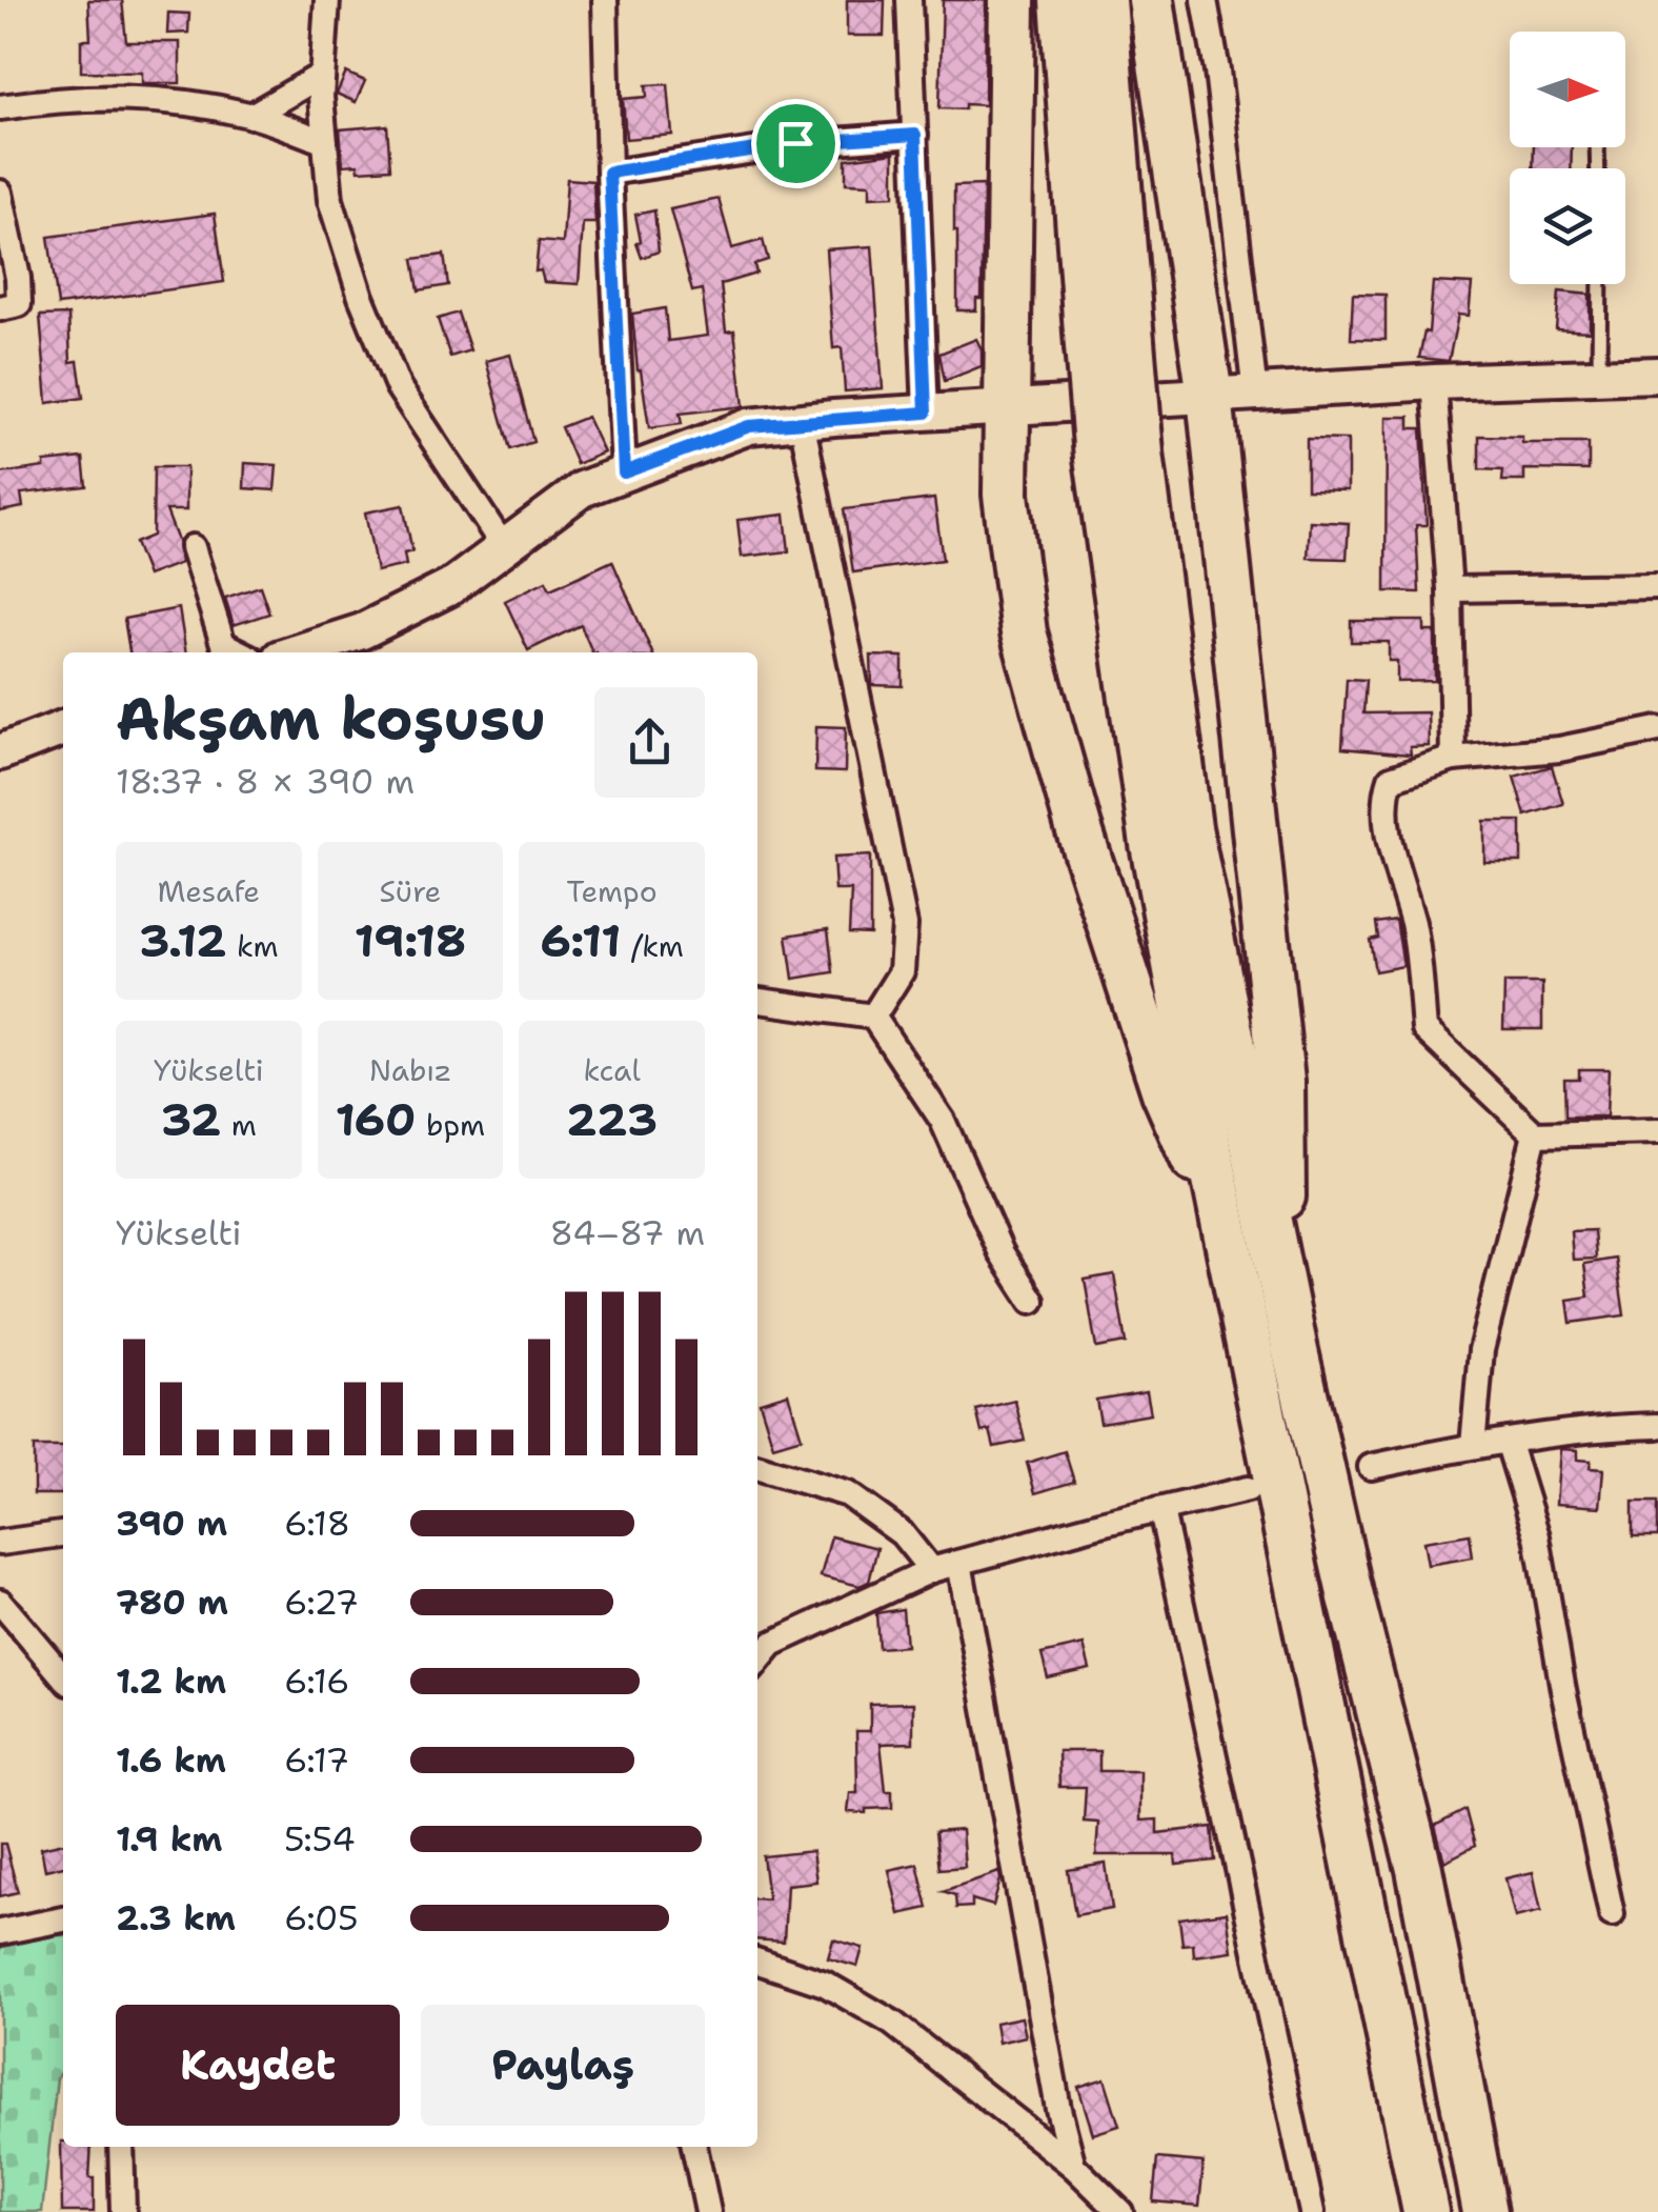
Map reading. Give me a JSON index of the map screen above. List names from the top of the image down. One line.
{"north":"right","page":{"heading":["Akşam koşusu","18:37 · 8 × 390 m"],"stats":[["Mesafe","3.12 km"],["Süre","19:18"],["Tempo","6:11 /km"],["Yükselti","32 m"],["Nabız","160 bpm"],["kcal","223"]],"chart":["Yükselti","84–87 m"],"list":[{"name":"390 m","note":"6:18"},{"name":"780 m","note":"6:27"},{"name":"1.2 km","note":"6:16"},{"name":"1.6 km","note":"6:17"},{"name":"1.9 km","note":"5:54"},{"name":"2.3 km","note":"6:05"}],"buttons":["Kaydet","Paylaş"]}}
